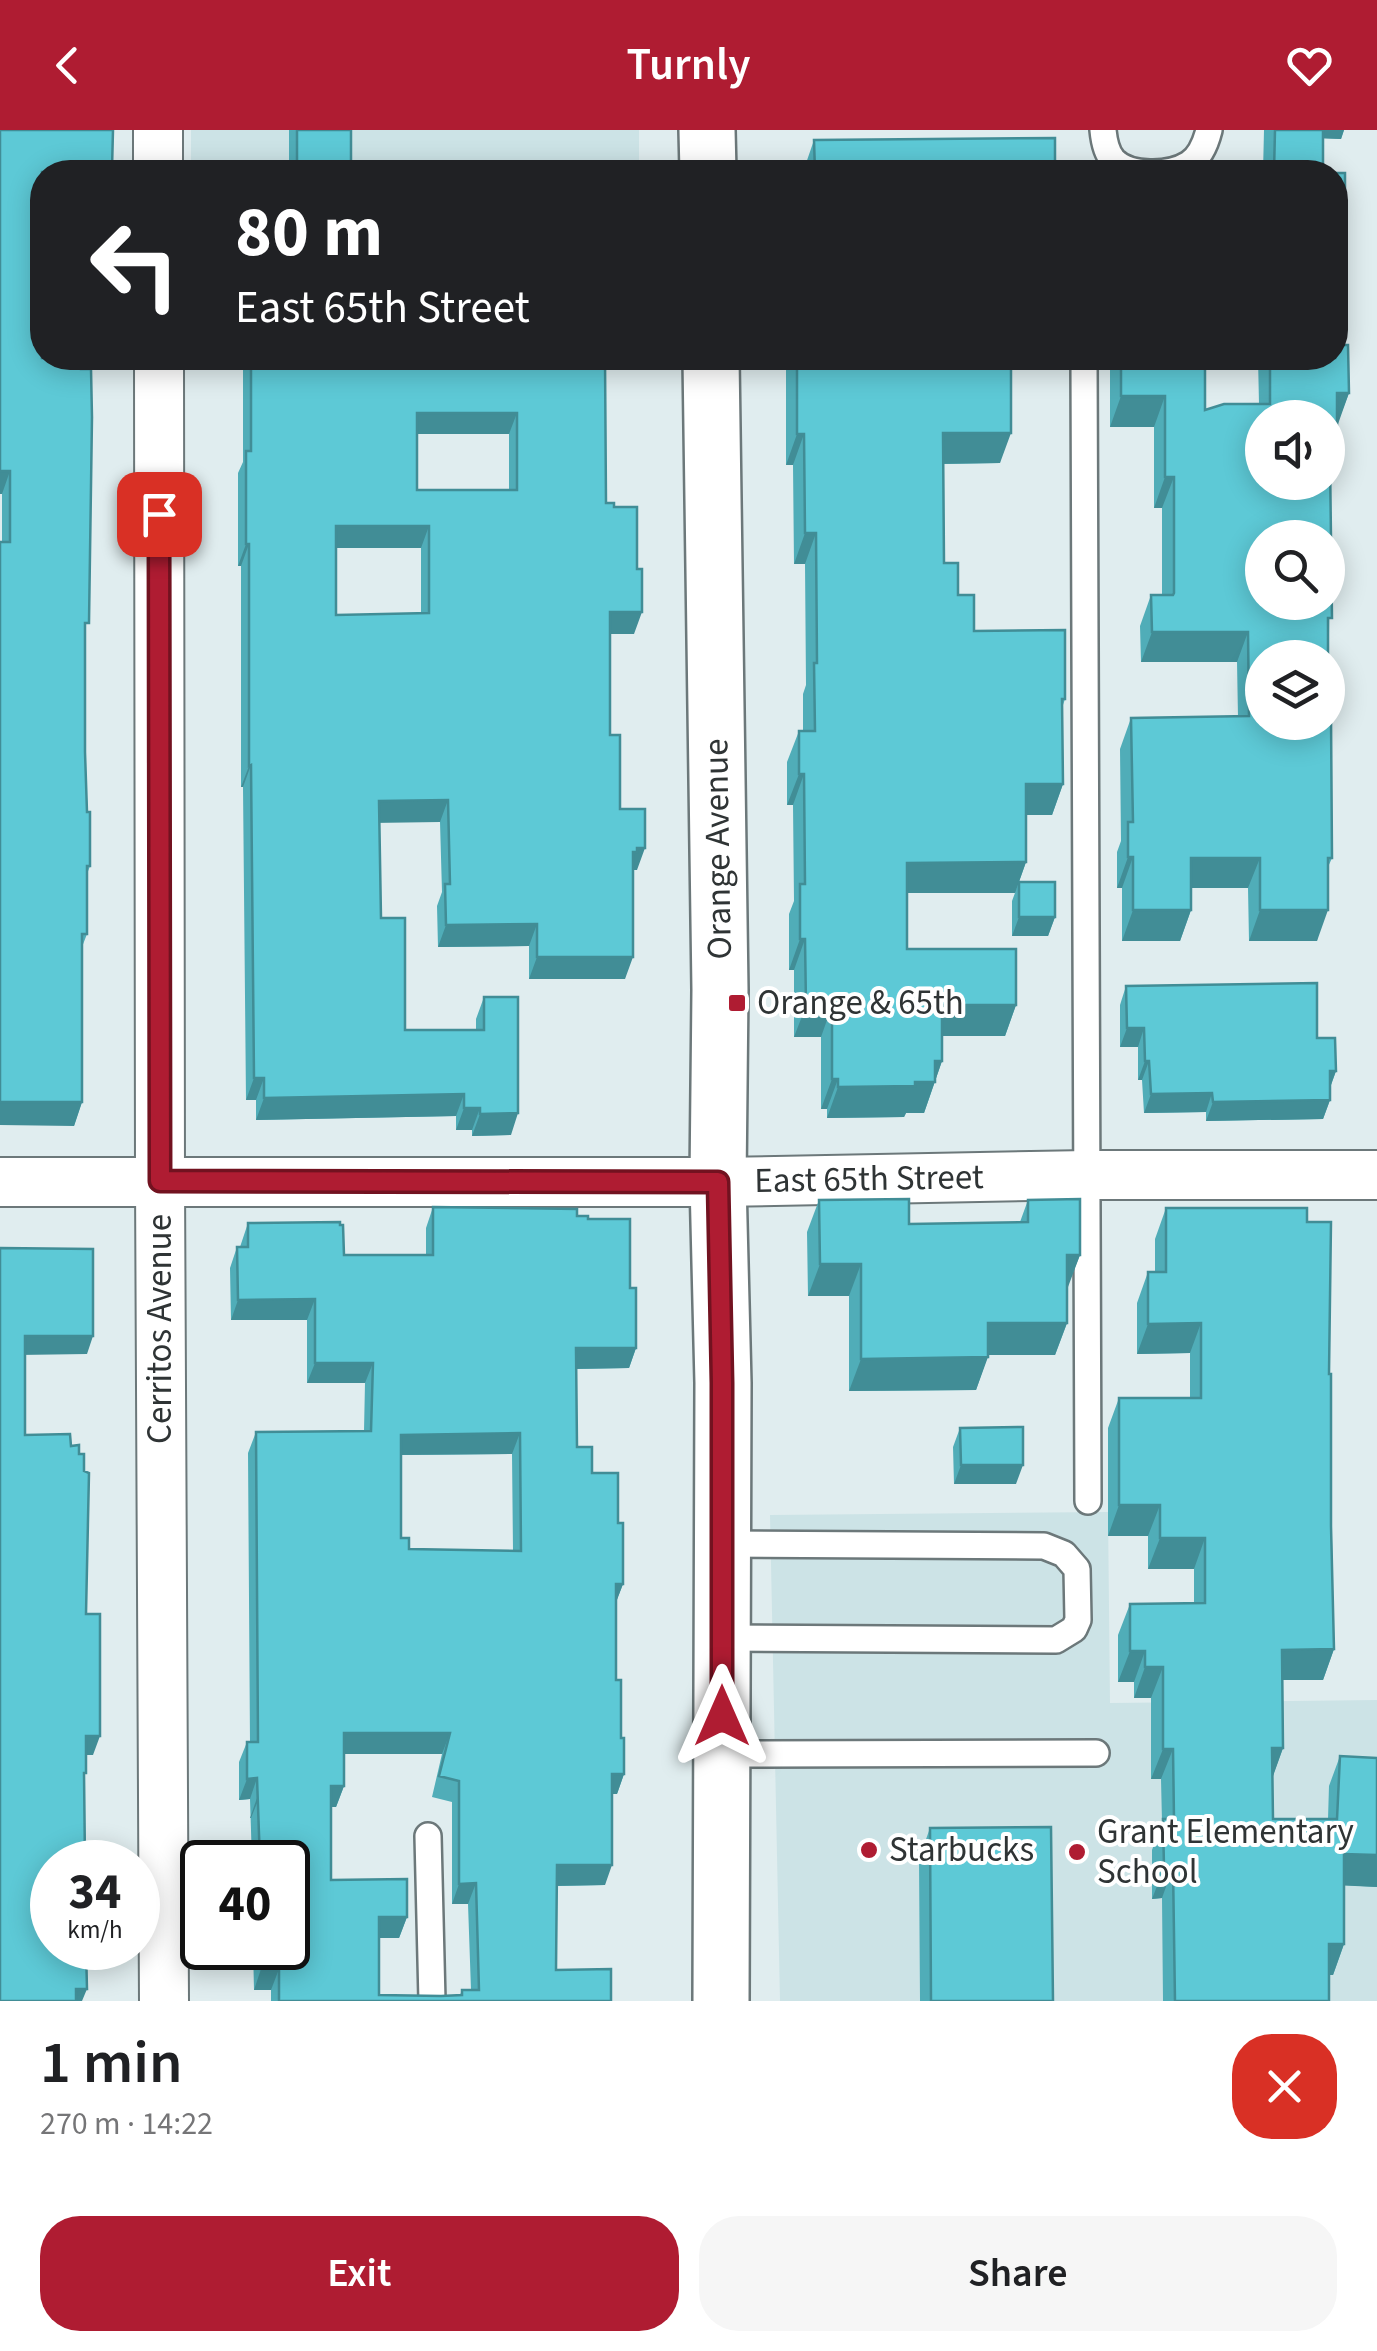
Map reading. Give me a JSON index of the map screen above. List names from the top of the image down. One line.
{"streets":{"street":["Orange Avenue","East 65th Street","Cerritos Avenue"]},"crossings":[["Orange Avenue","East 65th Street"],["East 65th Street","Cerritos Avenue"]],"places":{"transit":["Orange & 65th"],"other":["Starbucks","Grant Elementary School"]},"page":{"header":"Turnly","turn":["80 m","East 65th Street"],"speed":"34 km/h","limit":"40","heading":["1 min","270 m · 14:22"],"buttons":["Exit","Share"]}}
